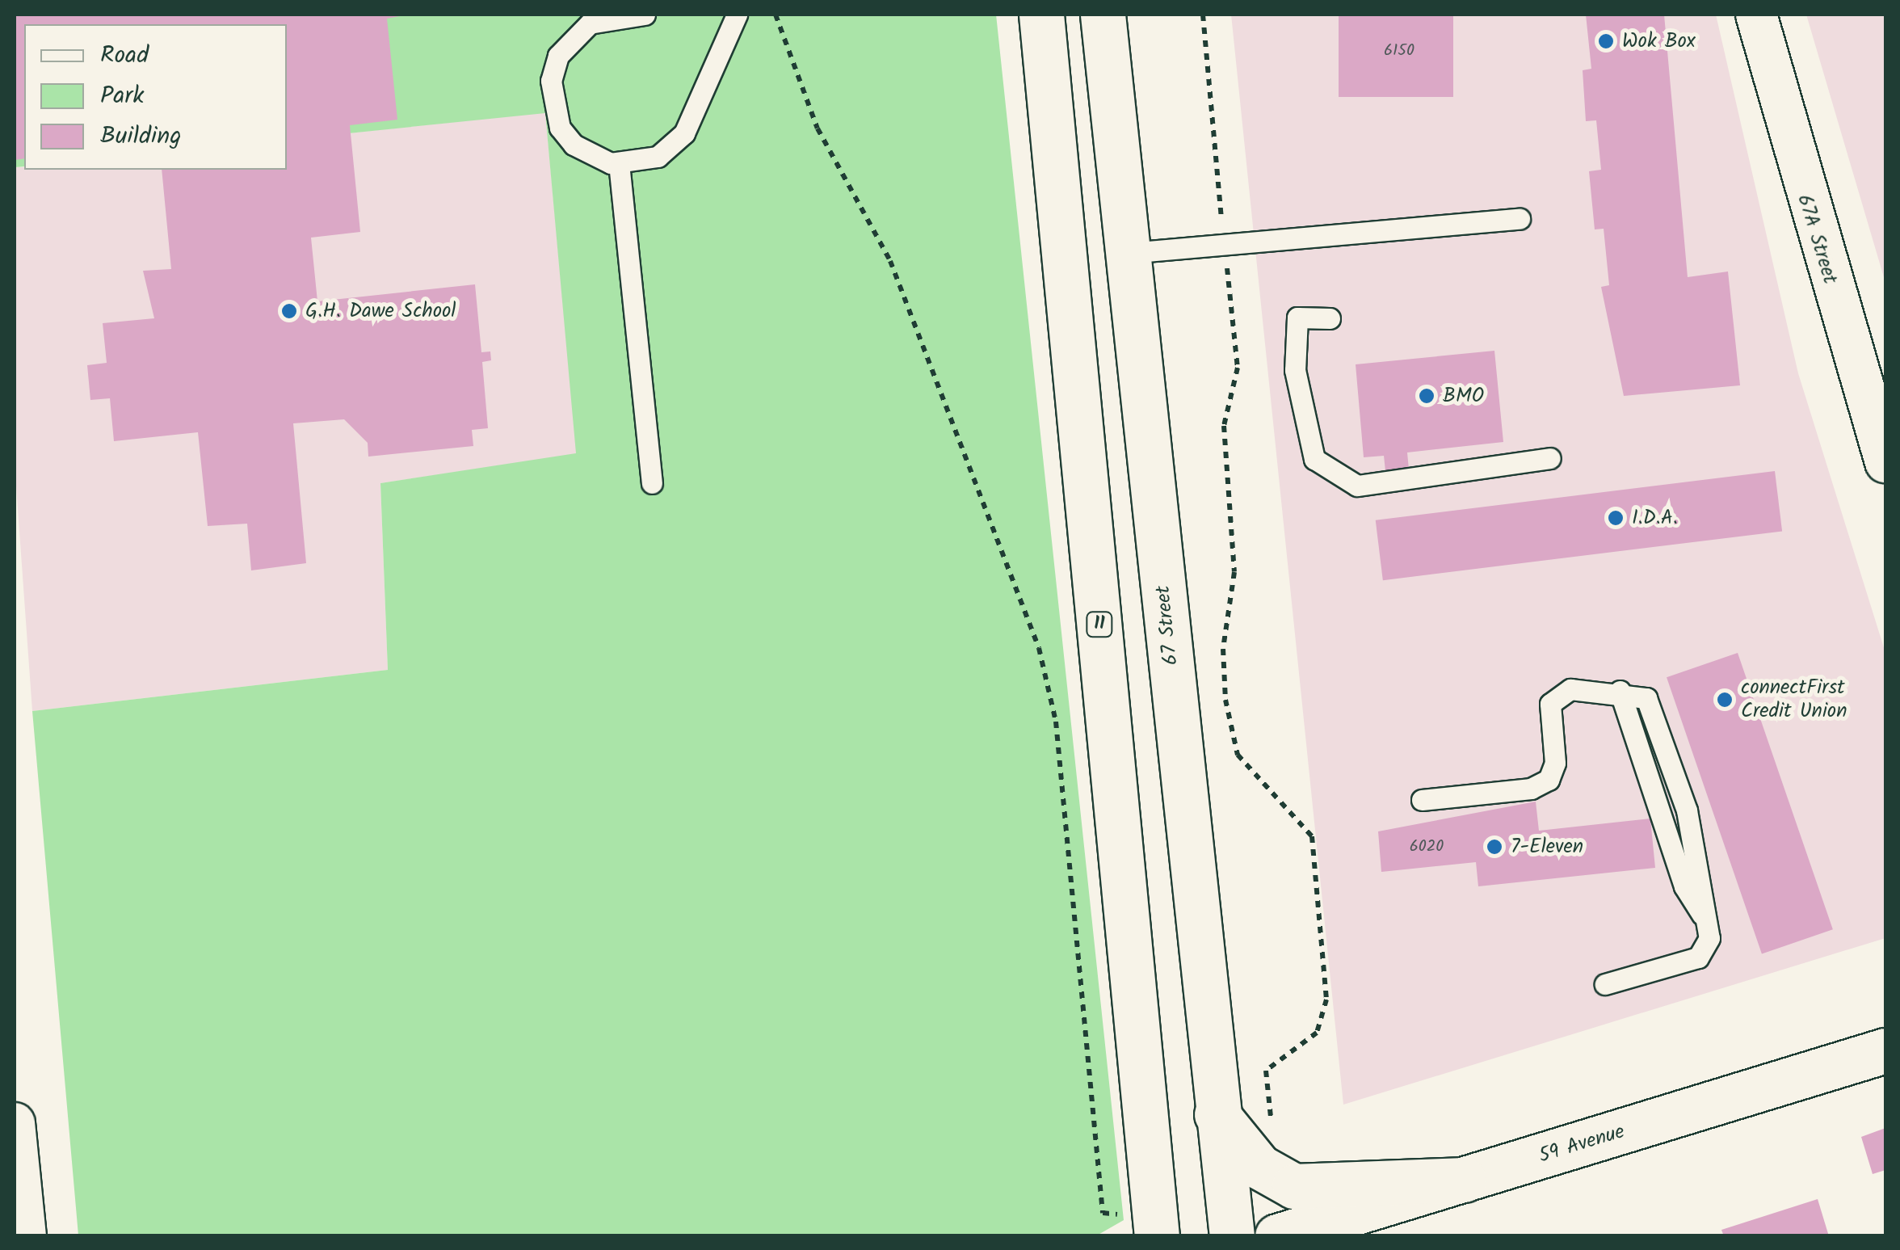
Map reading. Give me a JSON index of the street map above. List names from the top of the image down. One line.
{"streets":{"main road":["11","67 Street","59 Avenue"],"street":["67A Street"]},"places":["Wok Box","G.H. Dawe School","BMO","I.D.A.","connectFirst Credit Union","7-Eleven"],"house_numbers":["6150","6020"],"legend":["Road","Park","Building"]}
